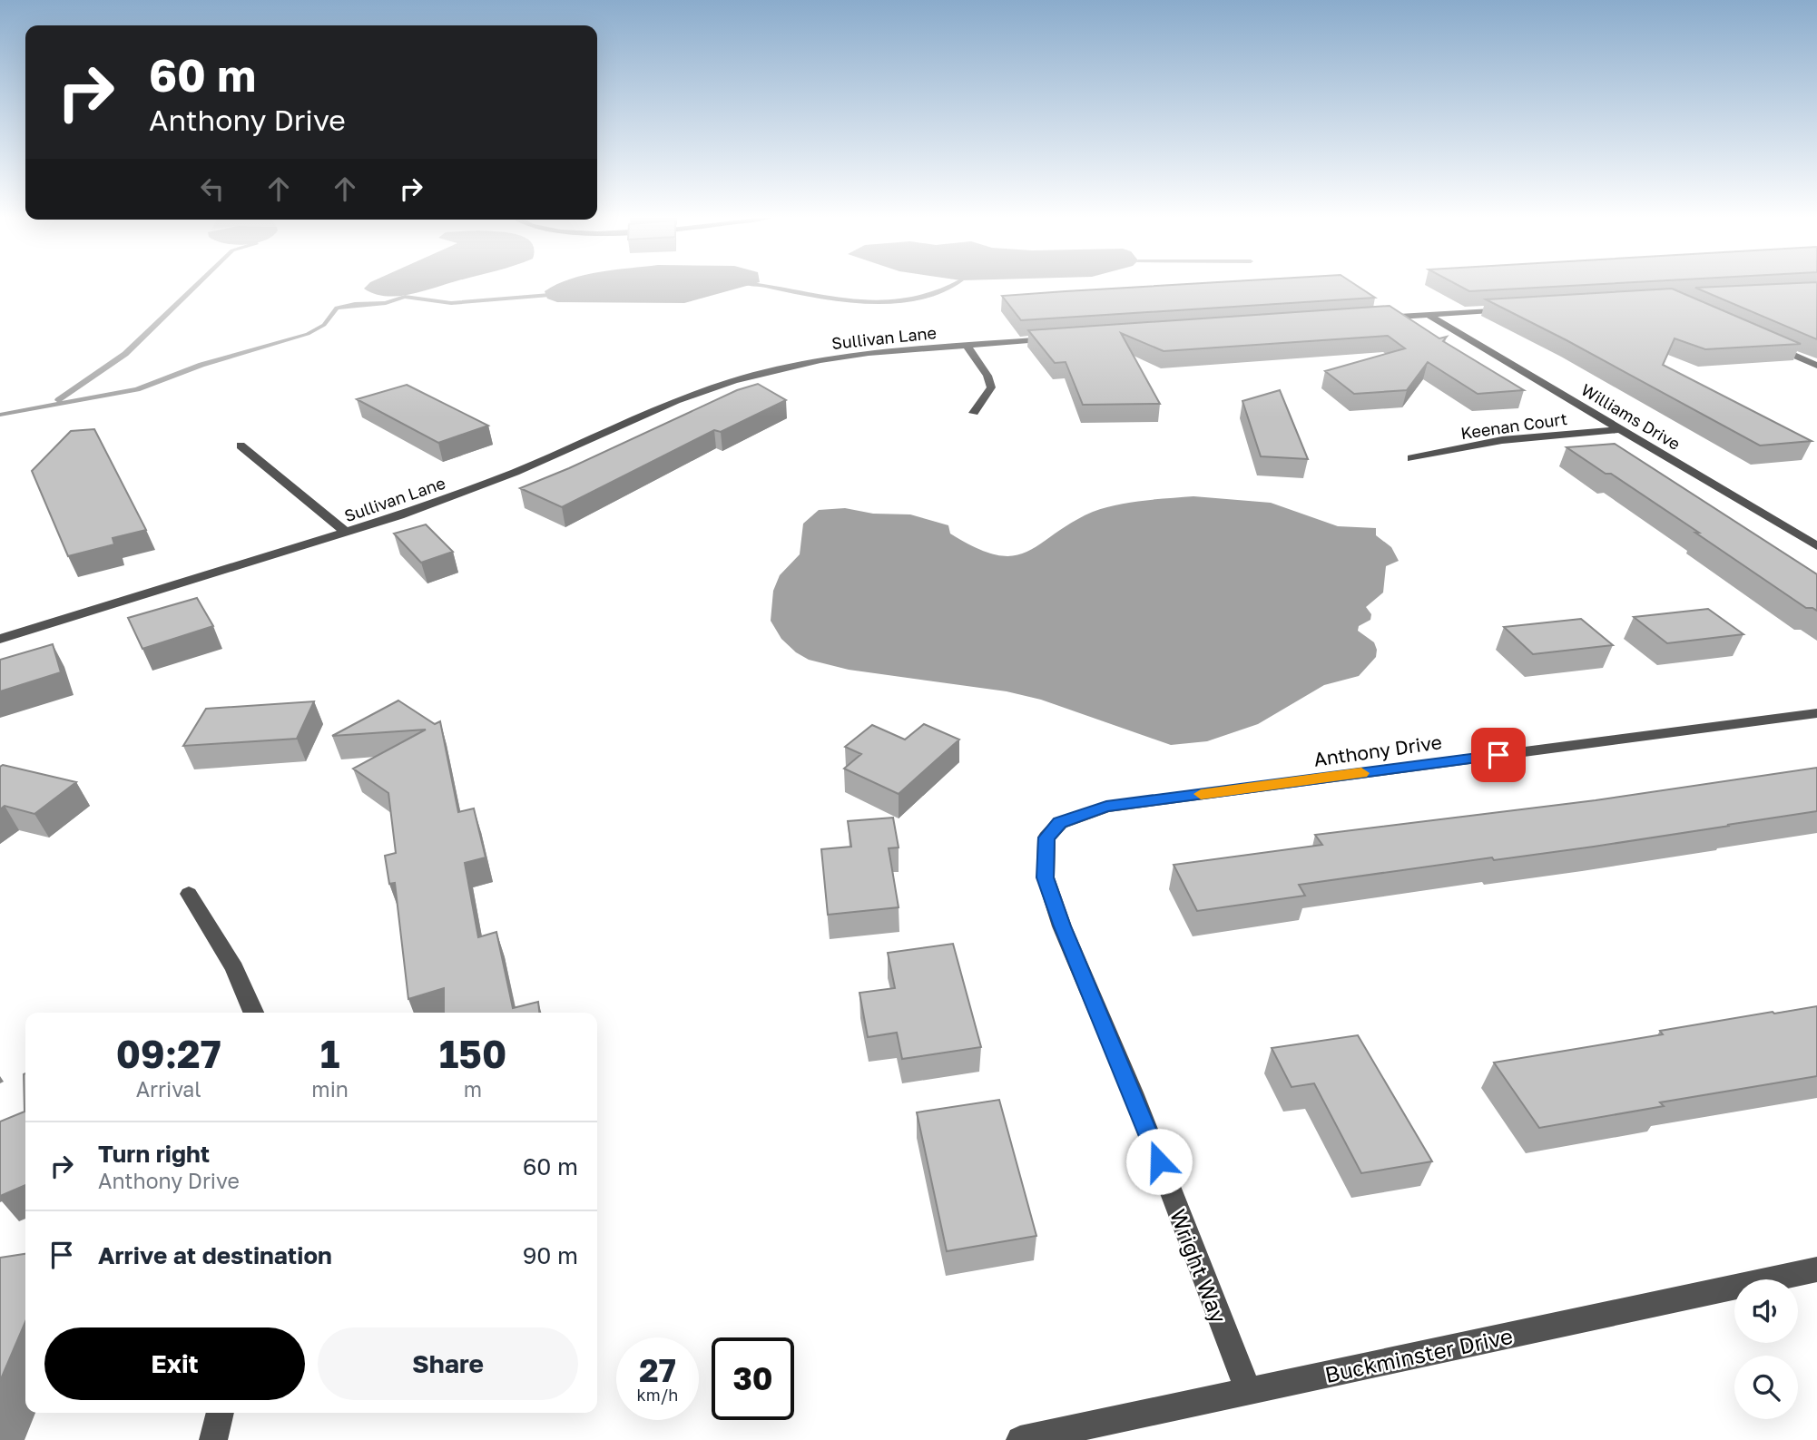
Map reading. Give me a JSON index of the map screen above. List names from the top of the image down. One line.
{"streets":{"street":["Sullivan Lane","Williams Drive","Keenan Court","Anthony Drive","Wright Way","Buckminster Drive"]},"crossings":[["Williams Drive","Keenan Court"],["Anthony Drive","Wright Way"],["Wright Way","Buckminster Drive"]],"page":{"turn":["60 m","Anthony Drive"],"eta":["09:27","Arrival","1","min","150","m"],"list":[{"name":"Turn right","note":"Anthony Drive","value":"60 m"},{"name":"Arrive at destination","value":"90 m"}],"buttons":["Exit","Share"],"speed":"27 km/h","limit":"30"}}
